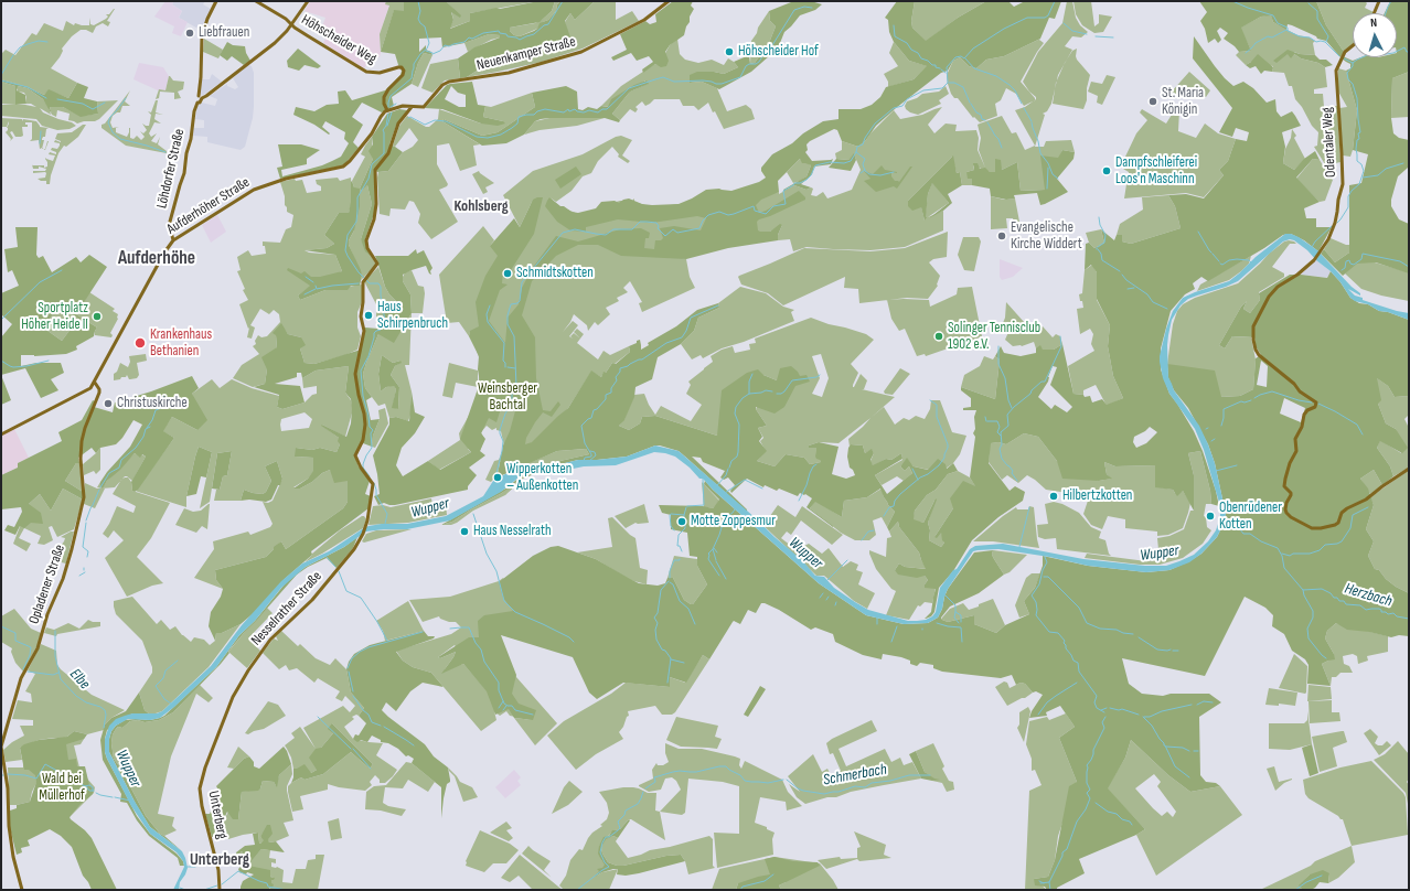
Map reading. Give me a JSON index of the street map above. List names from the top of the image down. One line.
{"streets":{"main road":["Höhscheider Weg","Neuenkamper Straße","Odentaler Weg","Löhdorfer Straße","Aufderhöher Straße","Opladener Straße","Nesselrather Straße","Unterberg"]},"crossings":[["Höhscheider Weg","Aufderhöher Straße"],["Löhdorfer Straße","Aufderhöher Straße"],["Aufderhöher Straße","Opladener Straße"],["Nesselrather Straße","Unterberg"]],"districts":["Kohlsberg","Aufderhöhe","Unterberg"],"water":["Wupper","Herzbach","Elbe","Schmerbach"],"parks":["Weinsberger Bachtal","Wald bei Müllerhof"],"places":["Liebfrauen","Höhscheider Hof","St. Maria Königin","Dampfschleiferei Loos'n Maschinn","Evangelische Kirche Widdert","Schmidtskotten","Haus Schirpenbruch","Sportplatz Höher Heide II","Solinger Tennisclub 1902 e.V.","Krankenhaus Bethanien","Christuskirche","Wipperkotten – Außenkotten","Hilbertzkotten","Obenrüdener Kotten","Motte Zoppesmur","Haus Nesselrath"],"north":"top"}
